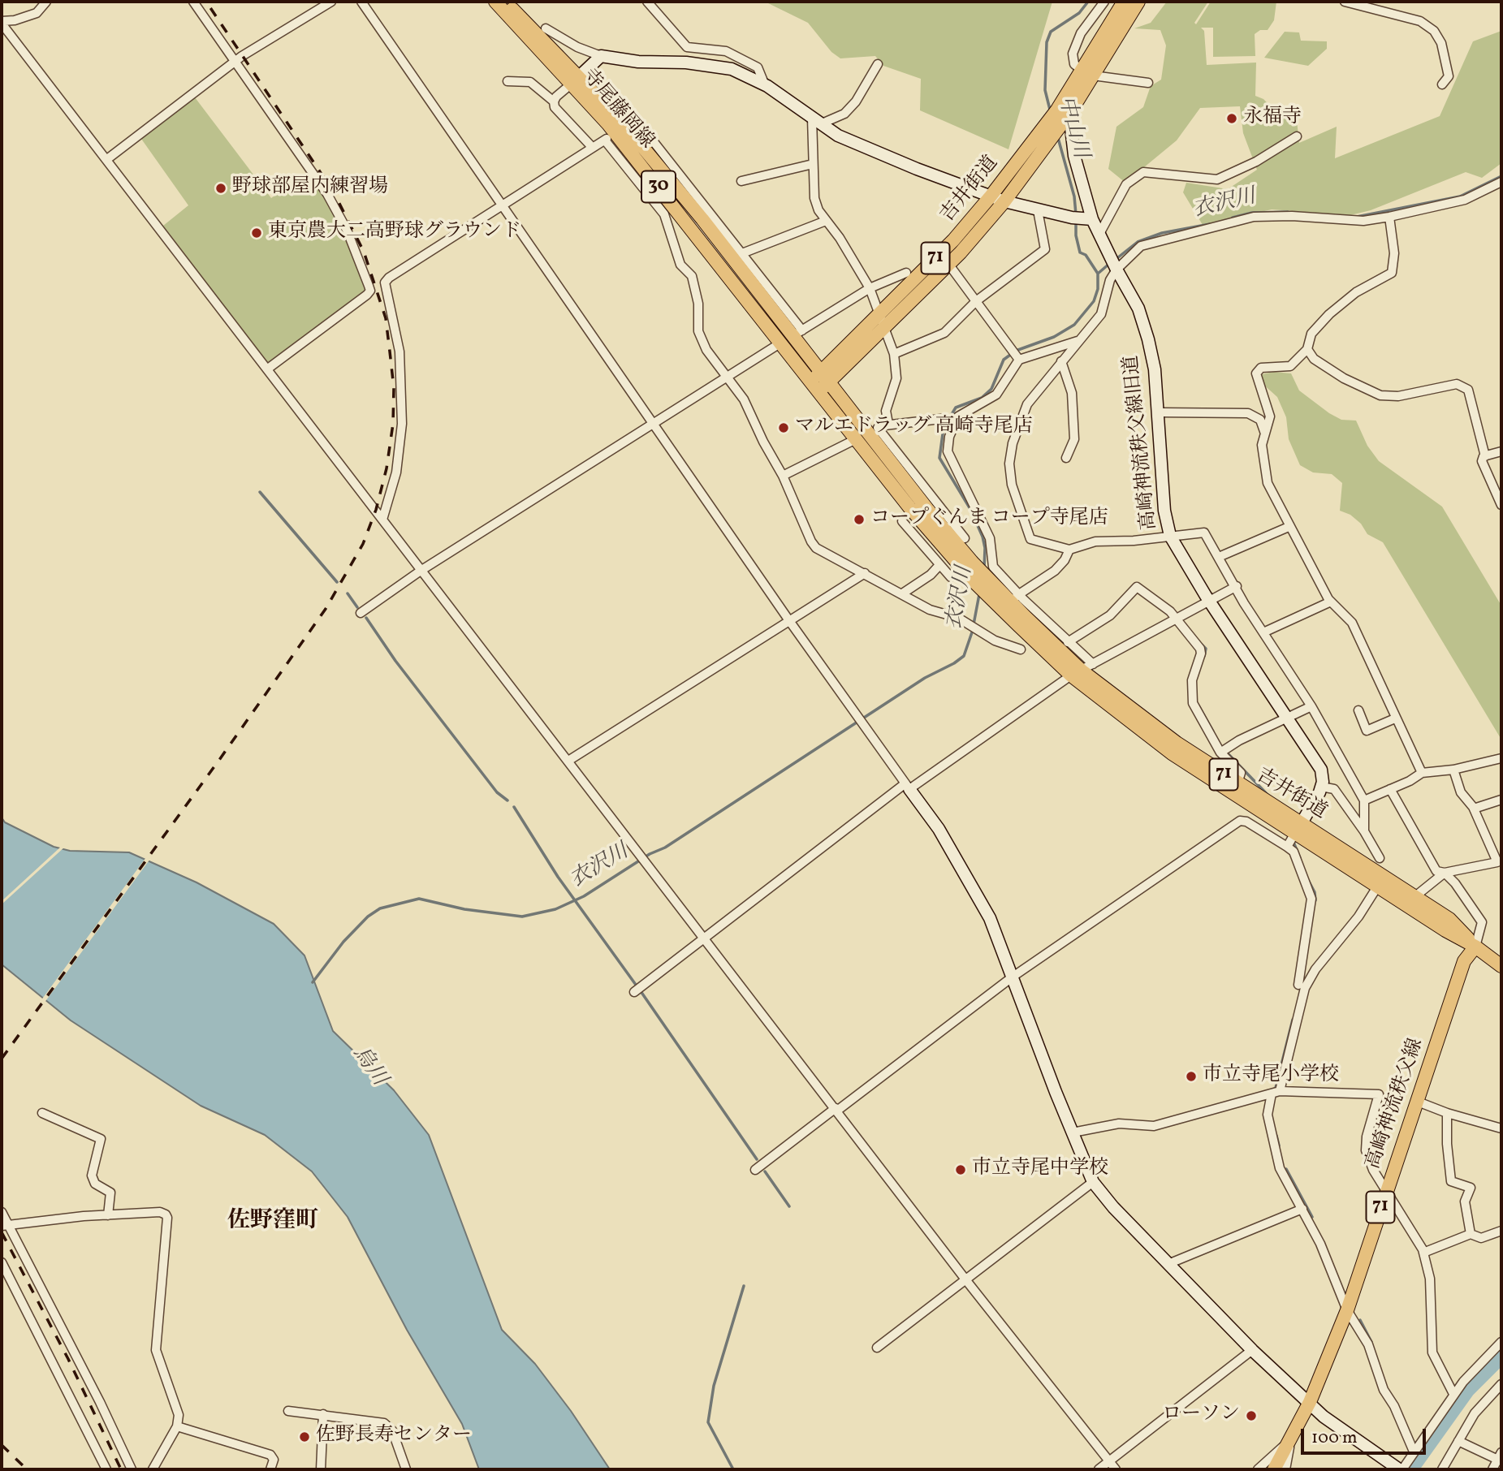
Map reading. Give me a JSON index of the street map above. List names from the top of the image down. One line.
{"streets":{"main road":["寺尾藤岡線","30","吉井街道","71","高崎神流秩父線"],"street":["高崎神流秩父線旧道"]},"crossings":[["寺尾藤岡線","吉井街道"],["寺尾藤岡線","71"],["吉井街道","71"],["吉井街道","高崎神流秩父線旧道"],["吉井街道","高崎神流秩父線"],["71","高崎神流秩父線旧道"]],"districts":["佐野窪町"],"water":["中山川","衣沢川","烏川"],"places":["永福寺","野球部屋内練習場","東京農大二高野球グラウンド","マルエドラッグ 高崎寺尾店","コープぐんま コープ寺尾店","市立寺尾小学校","市立寺尾中学校","ローソン","佐野長寿センター"],"scale_bar":"100 m"}
